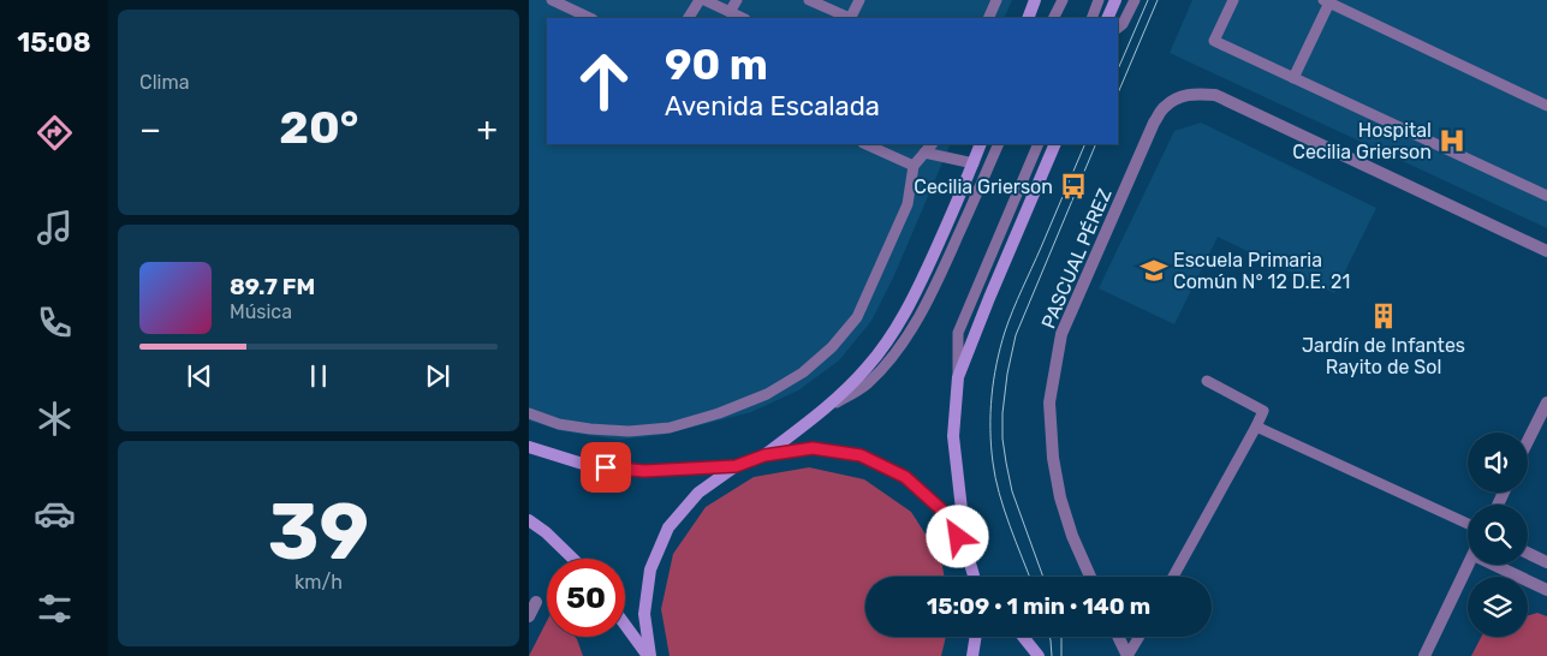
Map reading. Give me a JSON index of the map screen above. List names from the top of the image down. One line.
{"streets":{"street":["PASCUAL PÉREZ"]},"places":{"hospital":["Hospital Cecilia Grierson"],"bus stop":["Cecilia Grierson"],"school or university":["Escuela Primaria Común N° 12 D.E. 21"],"building":["Jardín de Infantes Rayito de Sol"]},"page":{"tabs":"15:08","tile":["Clima",["39","km/h"]],"turn":["90 m","Avenida Escalada"],"heat":["−","20°","+"],"song":["89.7 FM","Música"],"limit":"50","trip":"15:09 · 1 min · 140 m"}}
